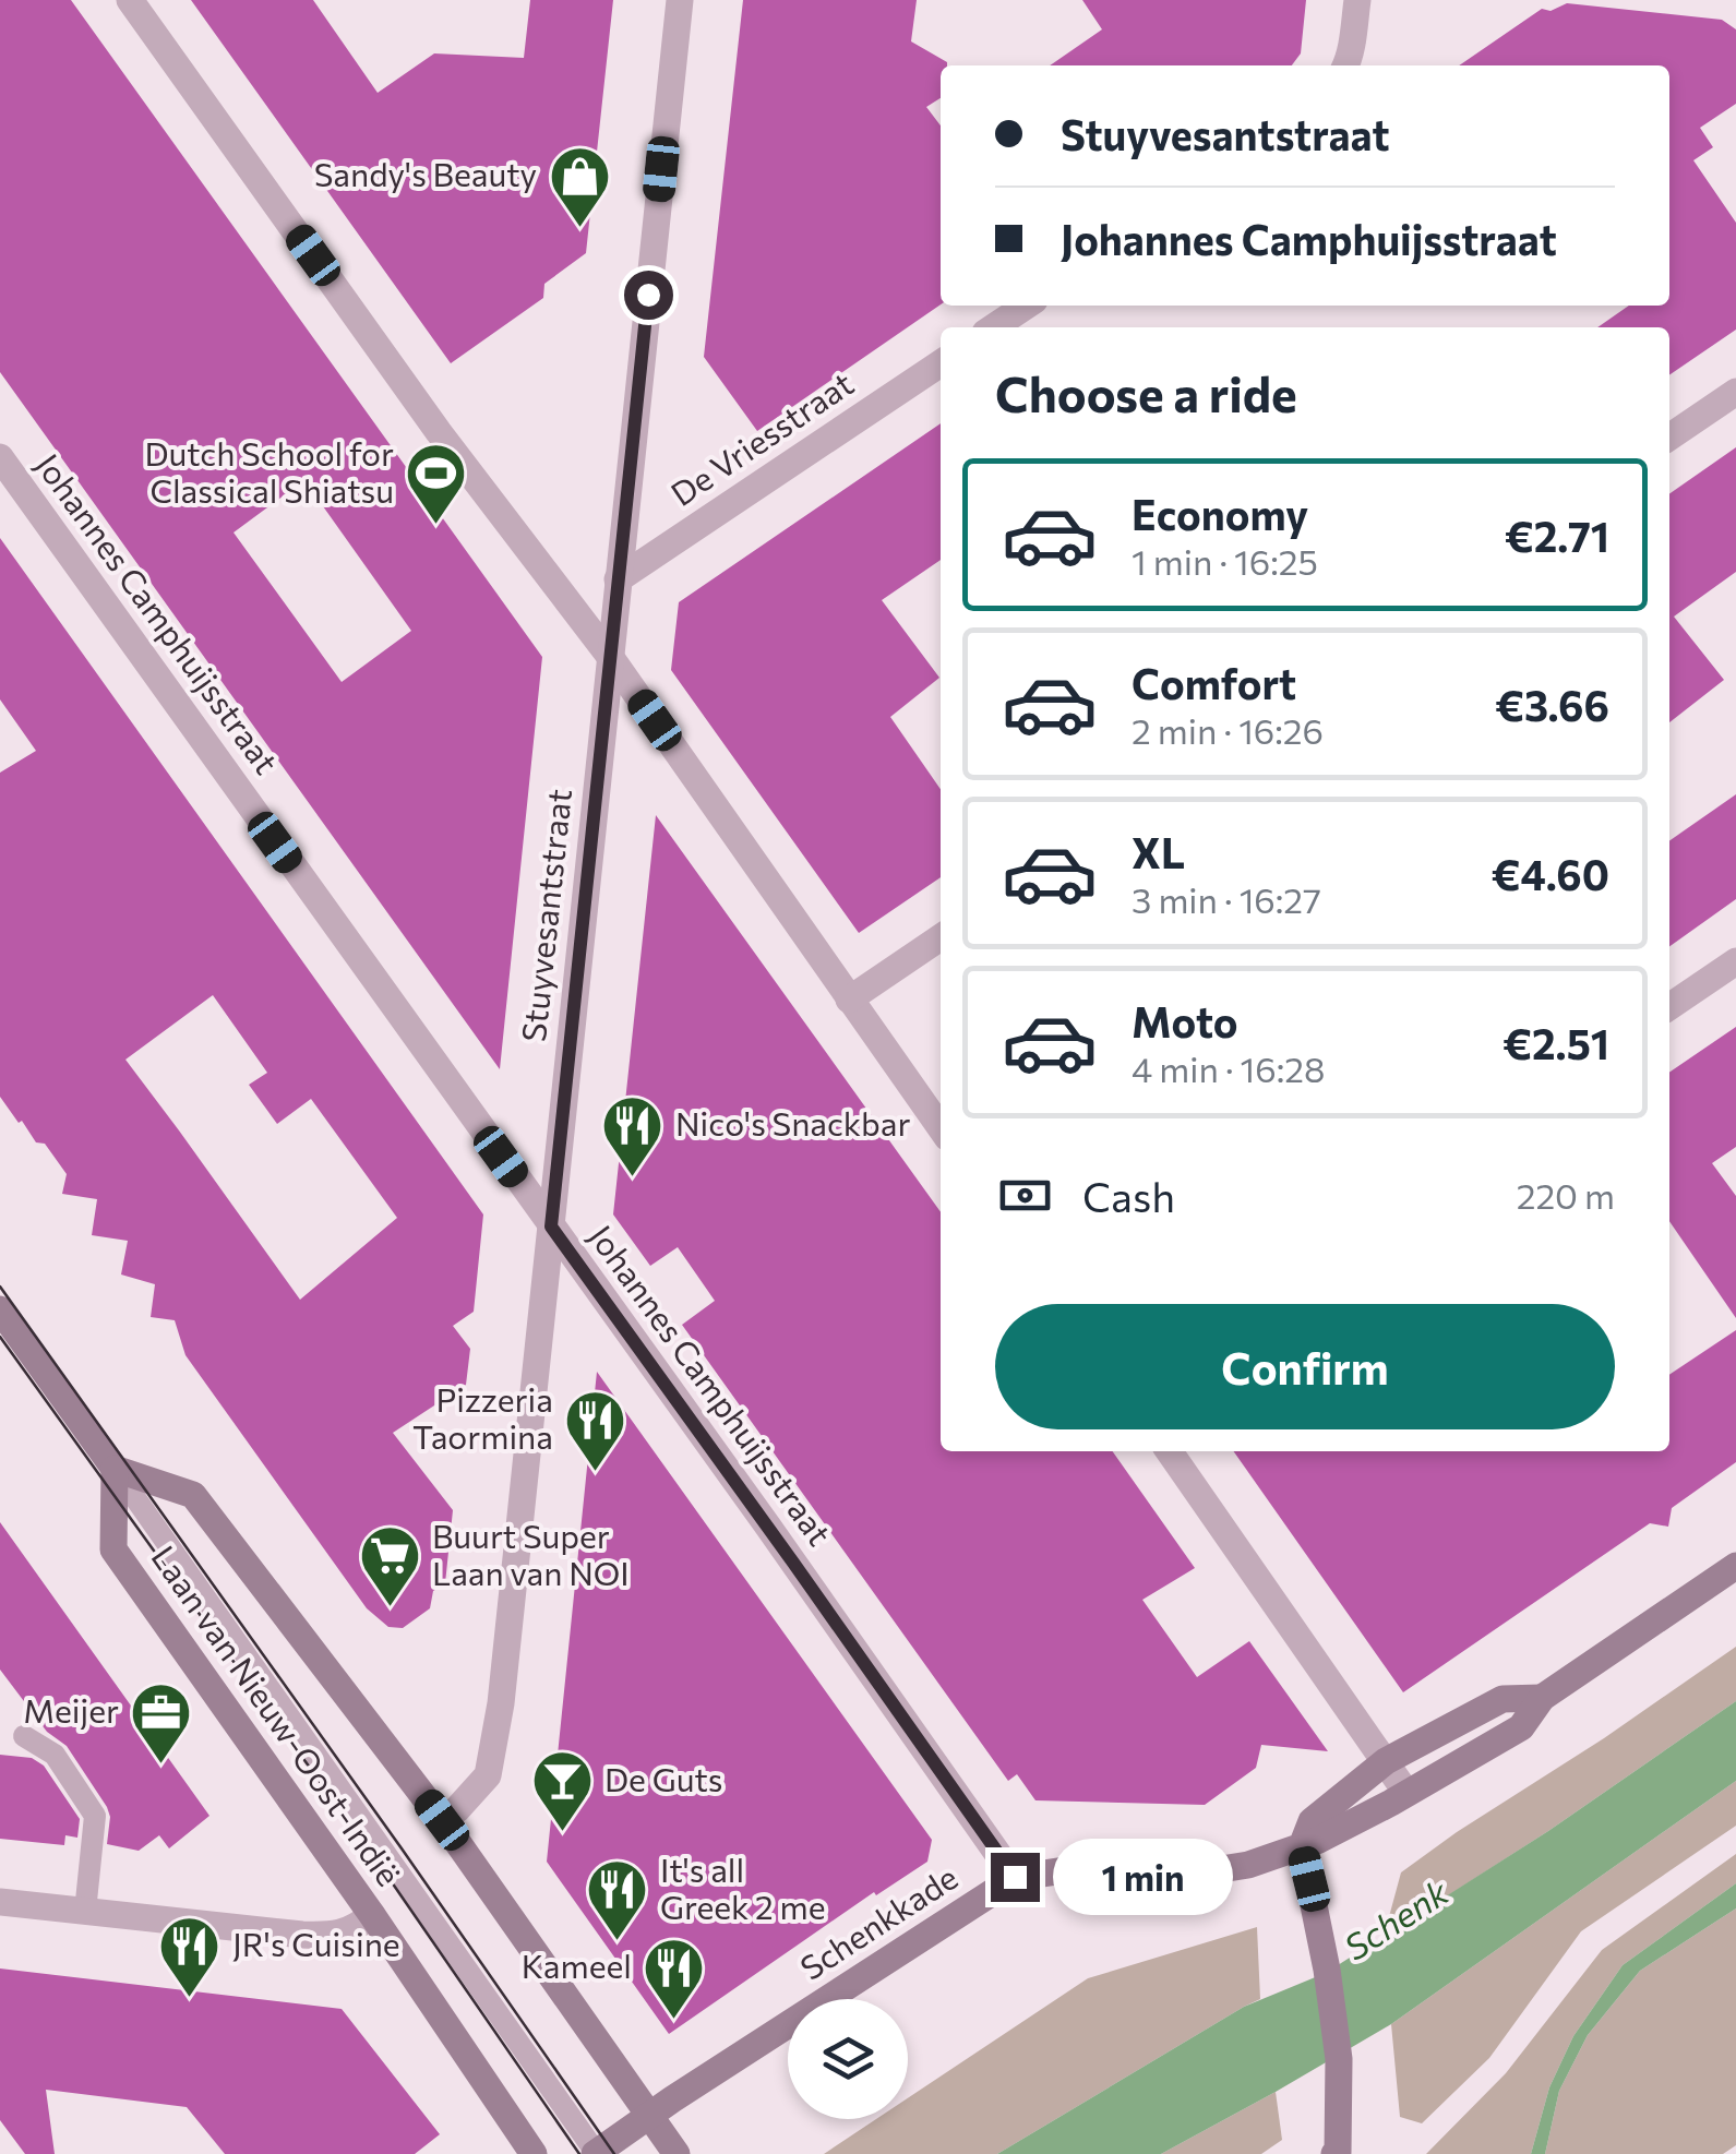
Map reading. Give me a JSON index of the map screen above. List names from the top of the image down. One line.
{"streets":{"main road":["Laan van Nieuw-Oost-Indië","Schenkkade"],"street":["De Vriesstraat","Johannes Camphuijsstraat","Stuyvesantstraat"]},"crossings":[["De Vriesstraat","Stuyvesantstraat"],["Johannes Camphuijsstraat","Stuyvesantstraat"],["Johannes Camphuijsstraat","Schenkkade"],["Stuyvesantstraat","Laan van Nieuw-Oost-Indië"],["Laan van Nieuw-Oost-Indië","Schenkkade"]],"water":["Schenk"],"places":{"shop":["Sandy's Beauty"],"sports":["Dutch School for Classical Shiatsu"],"restaurant":["Nico's Snackbar","Pizzeria Taormina","It's all Greek 2 me","JR's Cuisine","Kameel"],"supermarket":["Buurt Super Laan van NOI"],"office":["Meijer"],"bar":["De Guts"]},"page":{"banner":["Stuyvesantstraat","Johannes Camphuijsstraat"],"heading":"Choose a ride","list":[{"name":"Economy","note":"1 min · 16:25","value":"€2.71"},{"name":"Comfort","note":"2 min · 16:26","value":"€3.66"},{"name":"XL","note":"3 min · 16:27","value":"€4.60"},{"name":"Moto","note":"4 min · 16:28","value":"€2.51"}],"pay":["Cash","220 m"],"buttons":"Confirm","bubble":"1 min"}}
